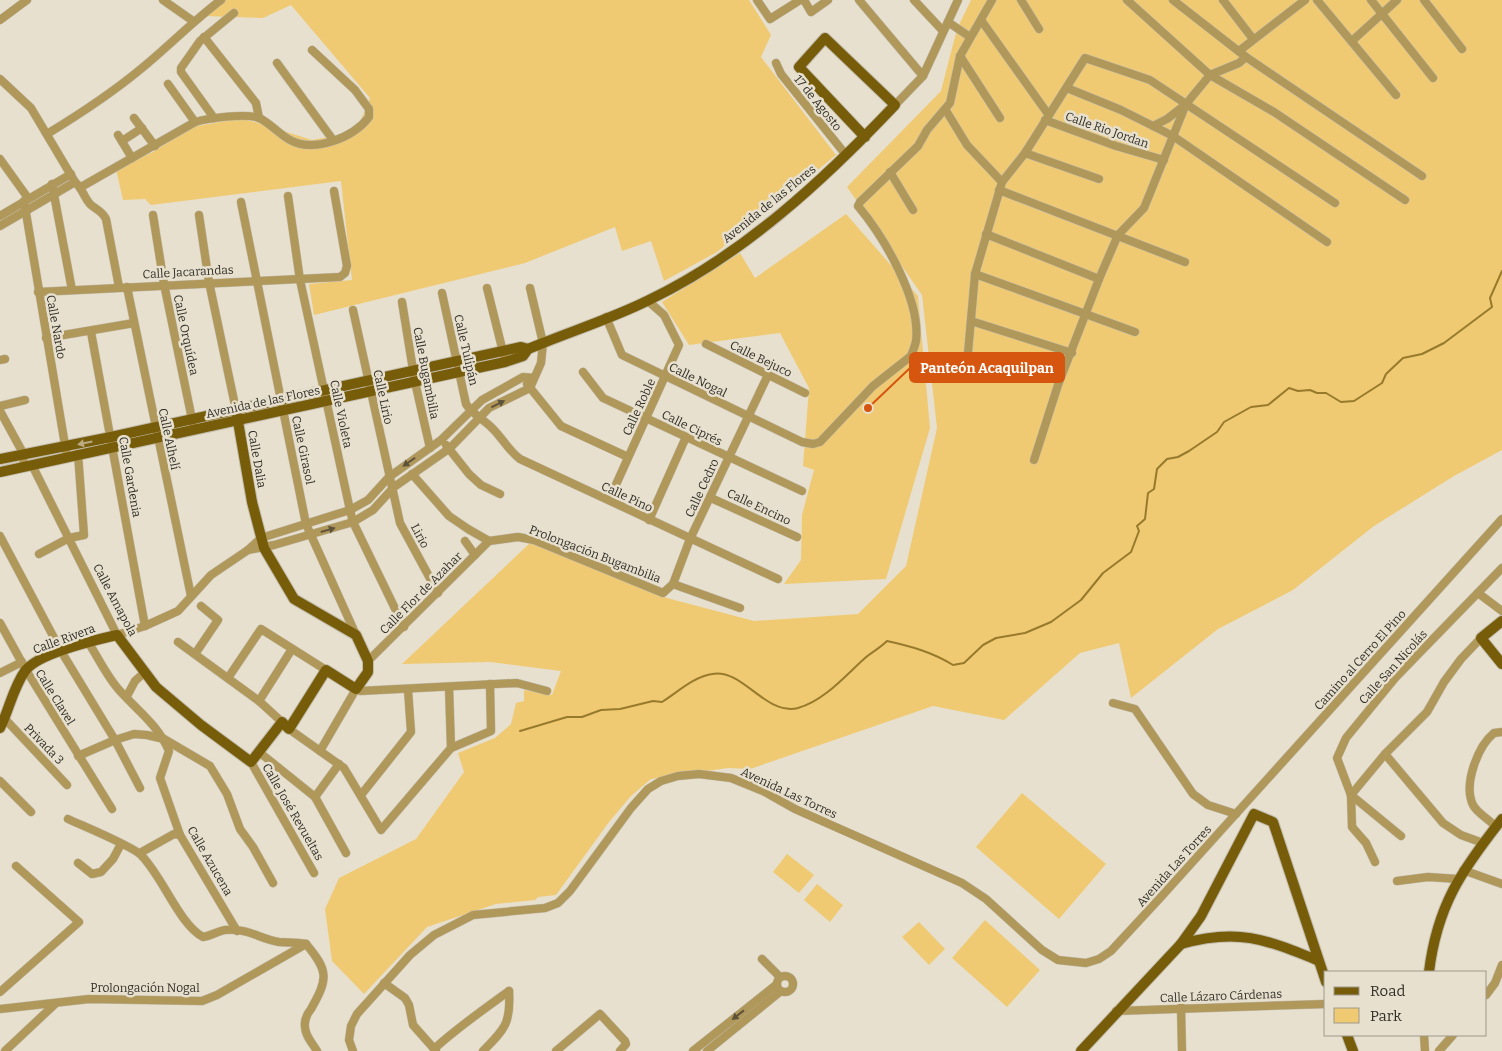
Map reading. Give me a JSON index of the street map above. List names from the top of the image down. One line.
{"streets":{"main road":["Avenida de las Flores","Calle Girasol","Calle Dalia","Calle Amapola","Calle Rivera"],"street":["17 de Agosto","Calle Rio Jordan","Calle Jacarandas","Calle Nardo","Calle Orquídea","Calle Tulipán","Calle Bejuco","Calle Bugambilia","Calle Nogal","Calle Lirio","Calle Roble","Calle Violeta","Calle Ciprés","Calle Alhelí","Calle Gardenia","Calle Cedro","Calle Pino","Calle Encino","Lirio","Prolongación Bugambilia","Calle Flor de Azahar","Camino al Cerro El Pino","Calle San Nicolás","Calle Clavel","Privada 3","Avenida Las Torres","Calle José Revueltas","Calle Azucena","Prolongación Nogal","Calle Lázaro Cárdenas"]},"crossings":[["17 de Agosto","Avenida de las Flores"],["Avenida de las Flores","Calle Nardo"],["Avenida de las Flores","Calle Orquídea"],["Avenida de las Flores","Calle Tulipán"],["Avenida de las Flores","Calle Bugambilia"],["Avenida de las Flores","Calle Nogal"],["Avenida de las Flores","Calle Lirio"],["Avenida de las Flores","Calle Roble"],["Avenida de las Flores","Calle Violeta"],["Avenida de las Flores","Calle Alhelí"],["Avenida de las Flores","Calle Girasol"],["Avenida de las Flores","Calle Dalia"],["Avenida de las Flores","Calle Gardenia"],["Avenida de las Flores","Calle Amapola"],["Calle Jacarandas","Calle Nardo"],["Calle Jacarandas","Calle Orquídea"],["Calle Jacarandas","Calle Violeta"],["Calle Jacarandas","Calle Alhelí"],["Calle Jacarandas","Calle Girasol"],["Calle Jacarandas","Calle Dalia"],["Calle Tulipán","Calle Pino"],["Calle Bejuco","Calle Cedro"],["Calle Nogal","Calle Roble"],["Calle Nogal","Calle Cedro"],["Calle Lirio","Lirio"],["Calle Roble","Calle Ciprés"],["Calle Roble","Calle Pino"],["Calle Violeta","Calle Flor de Azahar"],["Calle Ciprés","Calle Cedro"],["Calle Girasol","Calle Dalia"],["Calle Girasol","Calle Flor de Azahar"],["Calle Cedro","Calle Pino"],["Calle Cedro","Calle Encino"],["Calle Cedro","Prolongación Bugambilia"],["Lirio","Calle Flor de Azahar"],["Prolongación Bugambilia","Calle Flor de Azahar"],["Calle Amapola","Calle Rivera"],["Calle Amapola","Calle José Revueltas"],["Calle Rivera","Calle Clavel"],["Calle Rivera","Privada 3"],["Camino al Cerro El Pino","Avenida Las Torres"]],"places":["Panteón Acaquilpan"],"legend":["Road","Park"]}
